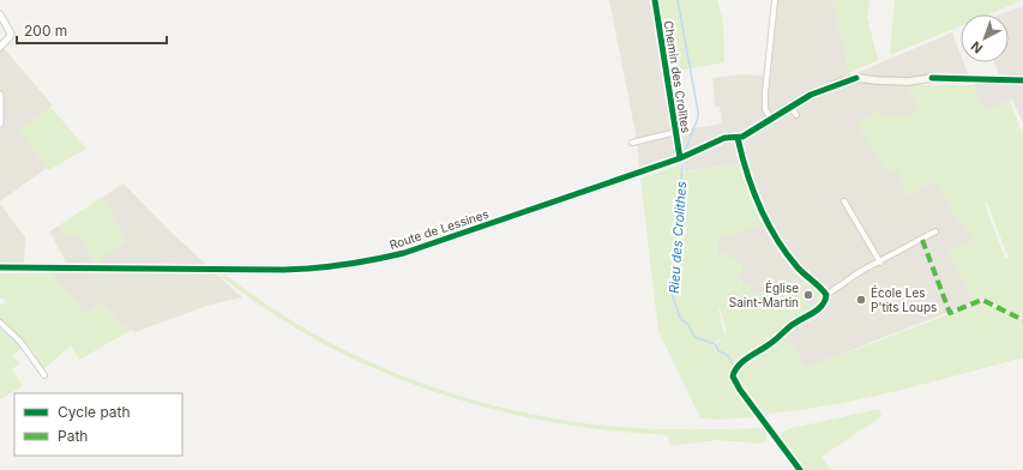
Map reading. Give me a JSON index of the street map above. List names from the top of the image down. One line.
{"streets":{"main road":["Route de Lessines"],"street":["Chemin des Crolites"]},"crossings":[["Chemin des Crolites","Route de Lessines"]],"water":["Rieu des Crolithes"],"places":["Église Saint-Martin","École Les P'tits Loups"],"legend":["Cycle path","Path"],"scale_bar":"200 m","north":"bottom left"}
